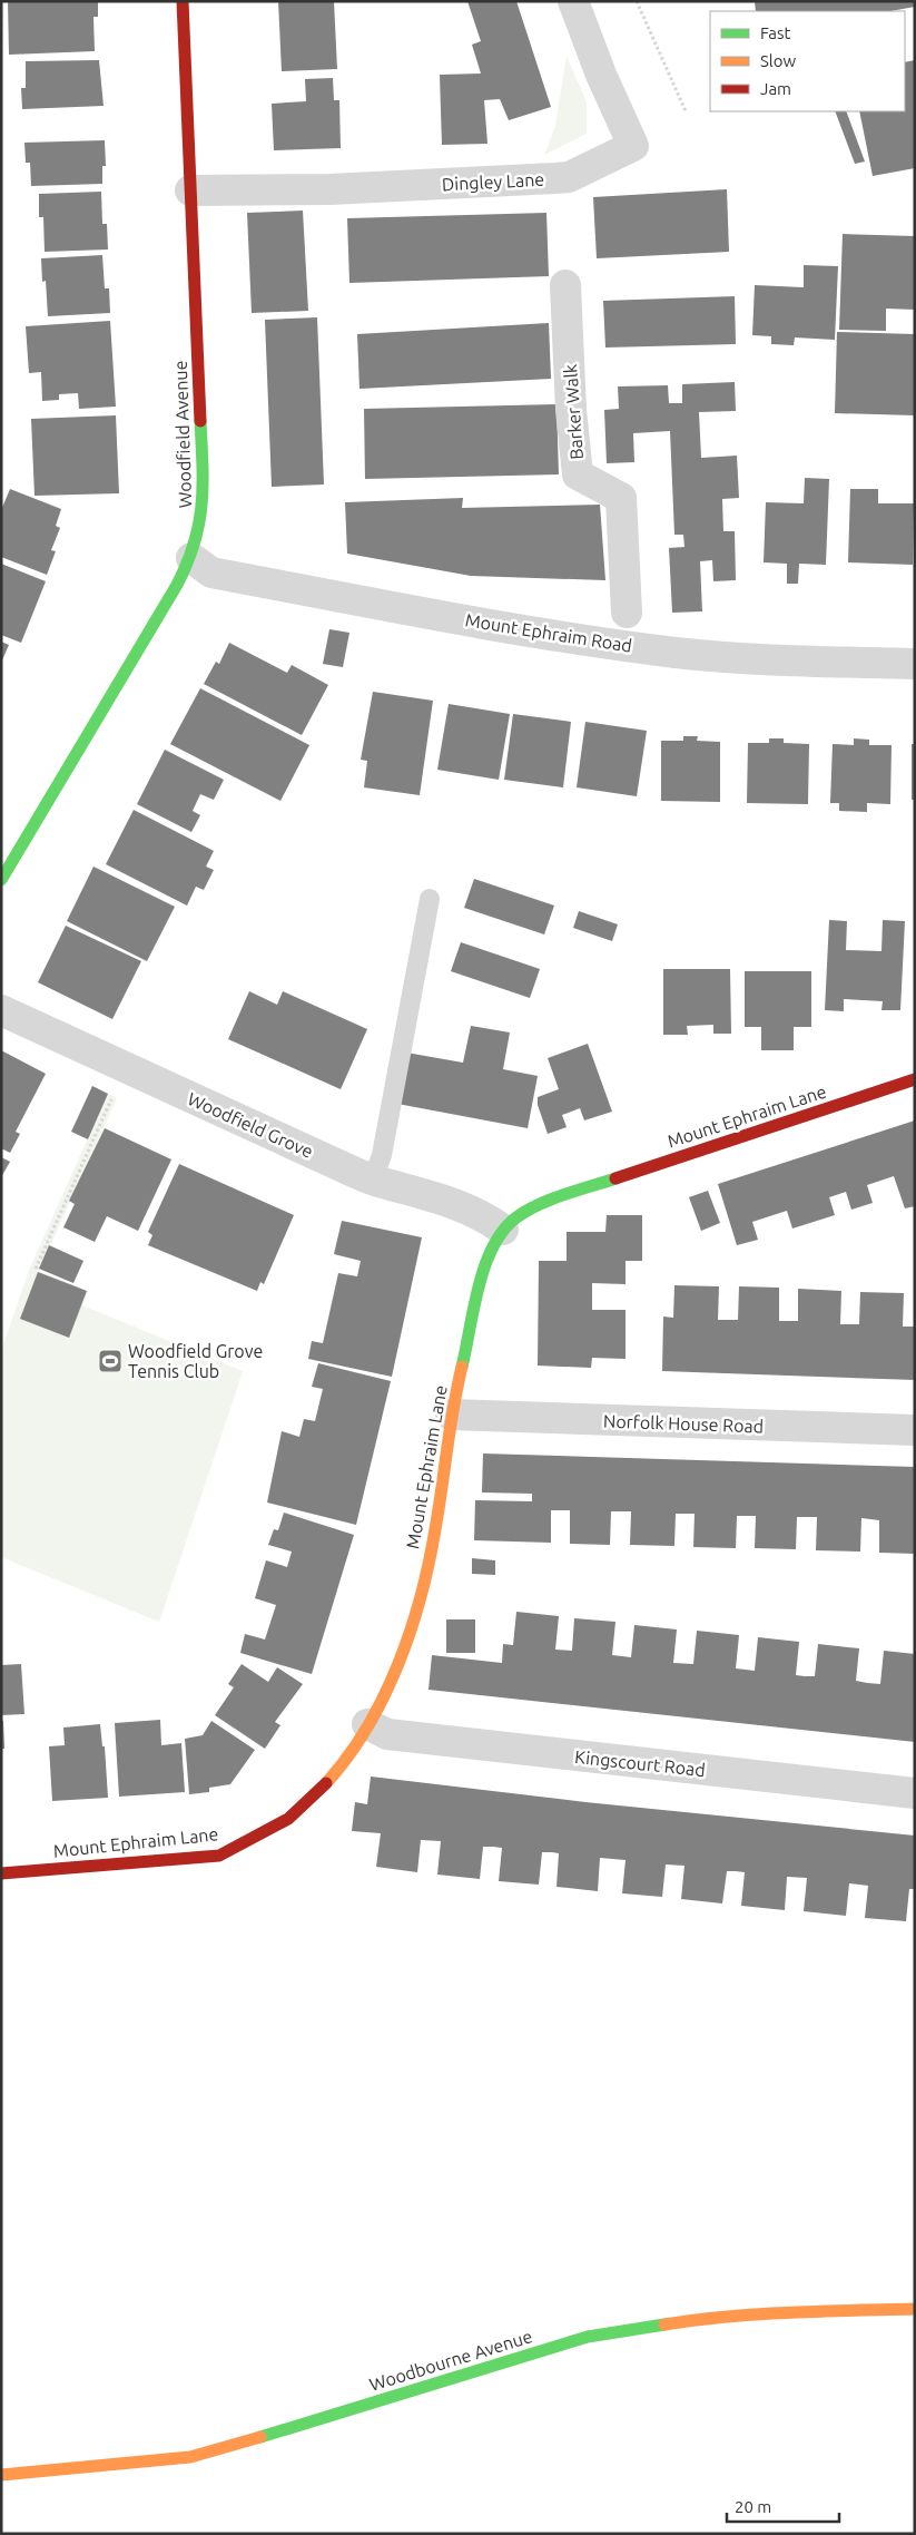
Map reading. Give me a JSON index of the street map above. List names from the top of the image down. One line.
{"streets":{"street":["Dingley Lane","Barker Walk","Woodfield Avenue","Mount Ephraim Road","Mount Ephraim Lane","Woodfield Grove","Norfolk House Road","Kingscourt Road","Woodbourne Avenue"]},"crossings":[["Dingley Lane","Woodfield Avenue"],["Woodfield Avenue","Mount Ephraim Road"],["Mount Ephraim Lane","Woodfield Grove"],["Mount Ephraim Lane","Norfolk House Road"],["Mount Ephraim Lane","Kingscourt Road"]],"places":{"sports":["Woodfield Grove Tennis Club"]},"legend":["Fast","Slow","Jam"],"scale_bar":"20 m"}
